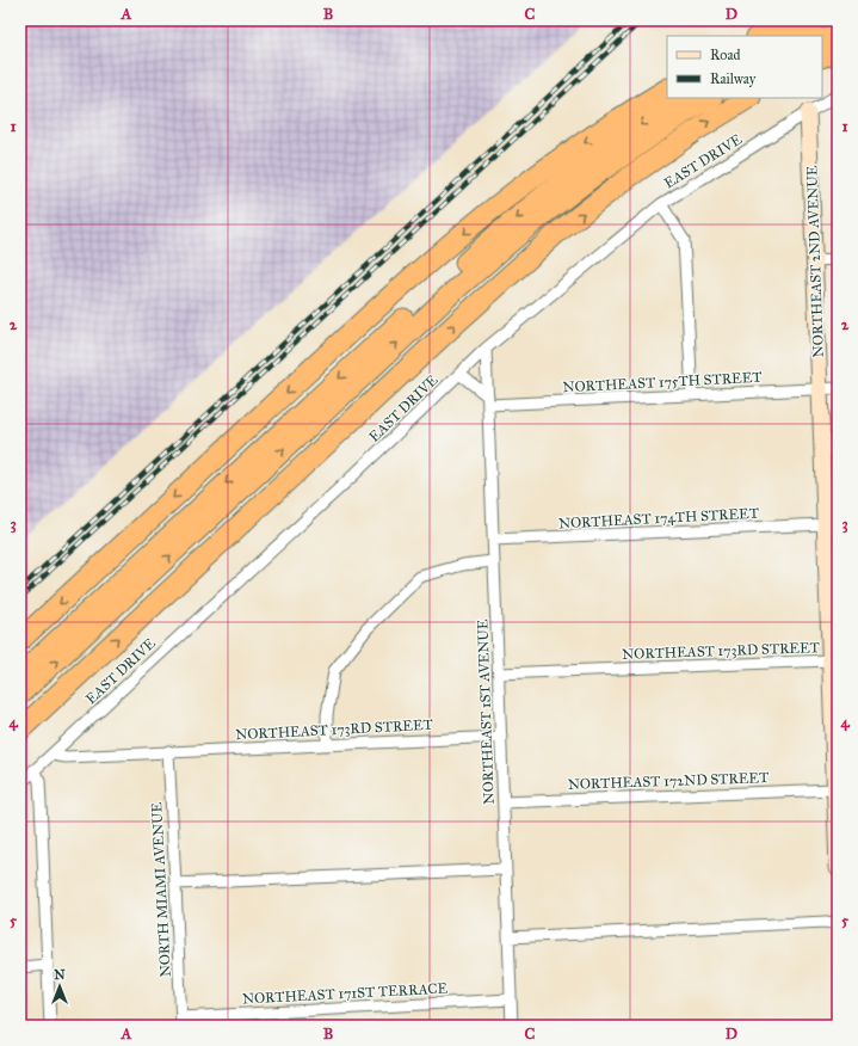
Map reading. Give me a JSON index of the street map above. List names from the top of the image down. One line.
{"streets":{"street":["EAST DRIVE","NORTHEAST 2ND AVENUE","NORTHEAST 175TH STREET","NORTHEAST 174TH STREET","NORTHEAST 173RD STREET","NORTHEAST 1ST AVENUE","NORTHEAST 172ND STREET","NORTH MIAMI AVENUE","NORTHEAST 171ST TERRACE"]},"crossings":[["EAST DRIVE","NORTHEAST 2ND AVENUE"],["EAST DRIVE","NORTHEAST 173RD STREET"],["EAST DRIVE","NORTHEAST 1ST AVENUE"],["NORTHEAST 2ND AVENUE","NORTHEAST 175TH STREET"],["NORTHEAST 2ND AVENUE","NORTHEAST 174TH STREET"],["NORTHEAST 2ND AVENUE","NORTHEAST 173RD STREET"],["NORTHEAST 2ND AVENUE","NORTHEAST 172ND STREET"],["NORTHEAST 175TH STREET","NORTHEAST 1ST AVENUE"],["NORTHEAST 174TH STREET","NORTHEAST 1ST AVENUE"],["NORTHEAST 173RD STREET","NORTHEAST 1ST AVENUE"],["NORTHEAST 173RD STREET","NORTH MIAMI AVENUE"],["NORTHEAST 1ST AVENUE","NORTHEAST 172ND STREET"],["NORTHEAST 1ST AVENUE","NORTHEAST 171ST TERRACE"],["NORTH MIAMI AVENUE","NORTHEAST 171ST TERRACE"]],"legend":["Road","Railway"],"north":"top","grid":{"columns":["A","B","C","D"],"rows":["1","2","3","4","5"]}}
